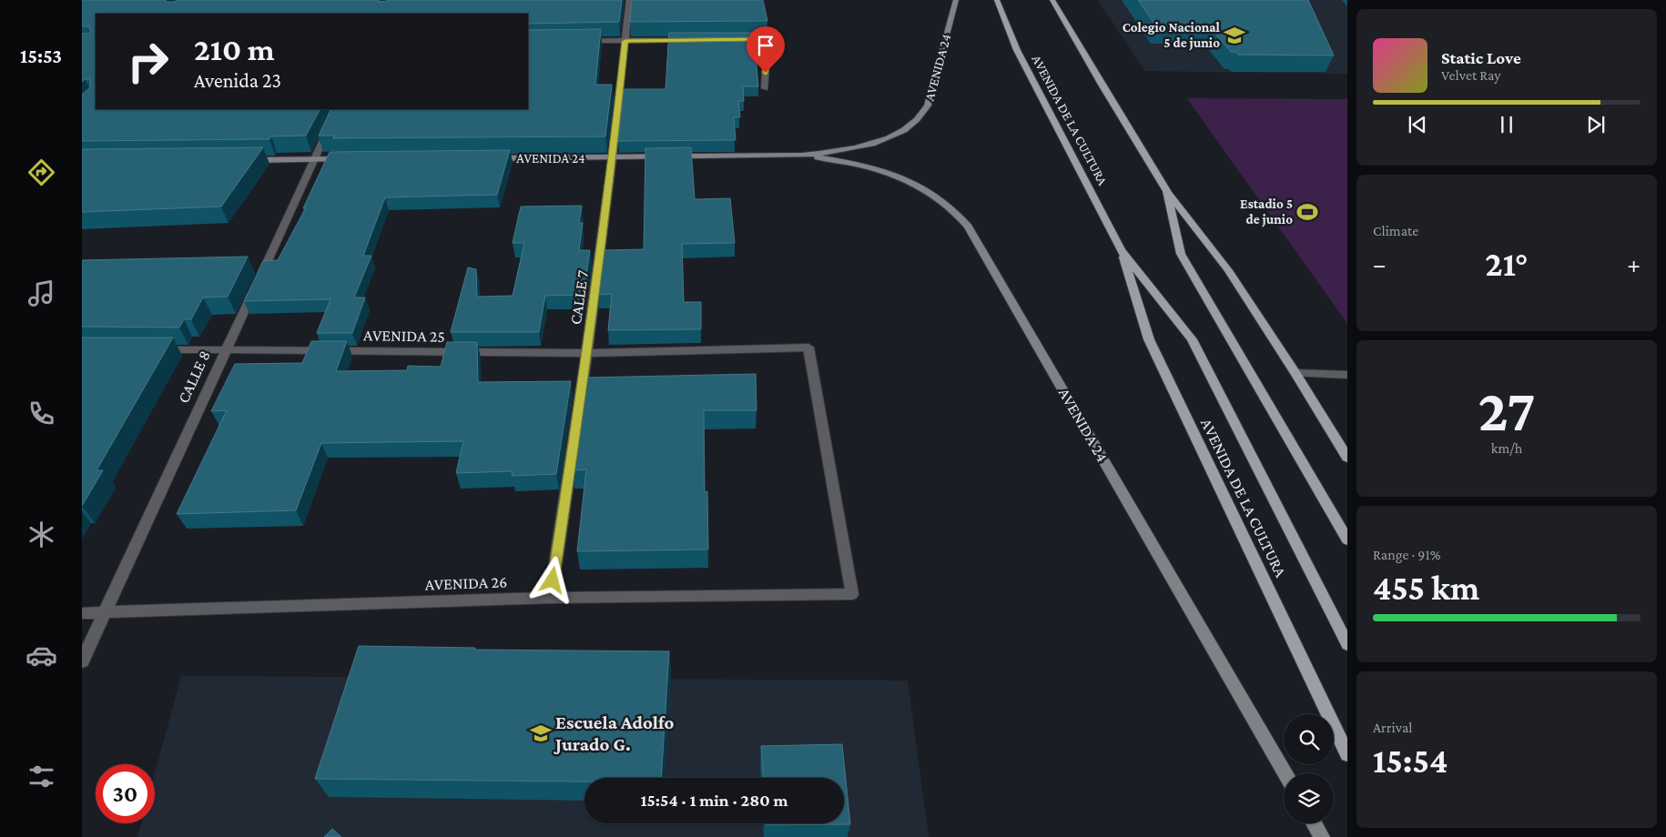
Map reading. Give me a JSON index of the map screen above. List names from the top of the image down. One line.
{"streets":{"main road":["AVENIDA 24","AVENIDA DE LA CULTURA"],"street":["CALLE 7","AVENIDA 25","CALLE 8","AVENIDA 26"]},"crossings":[["AVENIDA 24","CALLE 7"],["CALLE 7","AVENIDA 25"],["CALLE 7","AVENIDA 26"],["AVENIDA 25","CALLE 8"],["AVENIDA 25","AVENIDA 26"],["CALLE 8","AVENIDA 26"]],"places":{"school or university":["Colegio Nacional 5 de junio","Escuela Adolfo Jurado G."],"sports":["Estadio 5 de junio"]},"page":{"tabs":"15:53","turn":["210 m","Avenida 23"],"song":["Static Love","Velvet Ray"],"tile":["Climate",["27","km/h"],["Range · 91%","455 km"],["Arrival","15:54"]],"heat":["−","21°","+"],"limit":"30","trip":"15:54 · 1 min · 280 m"}}
